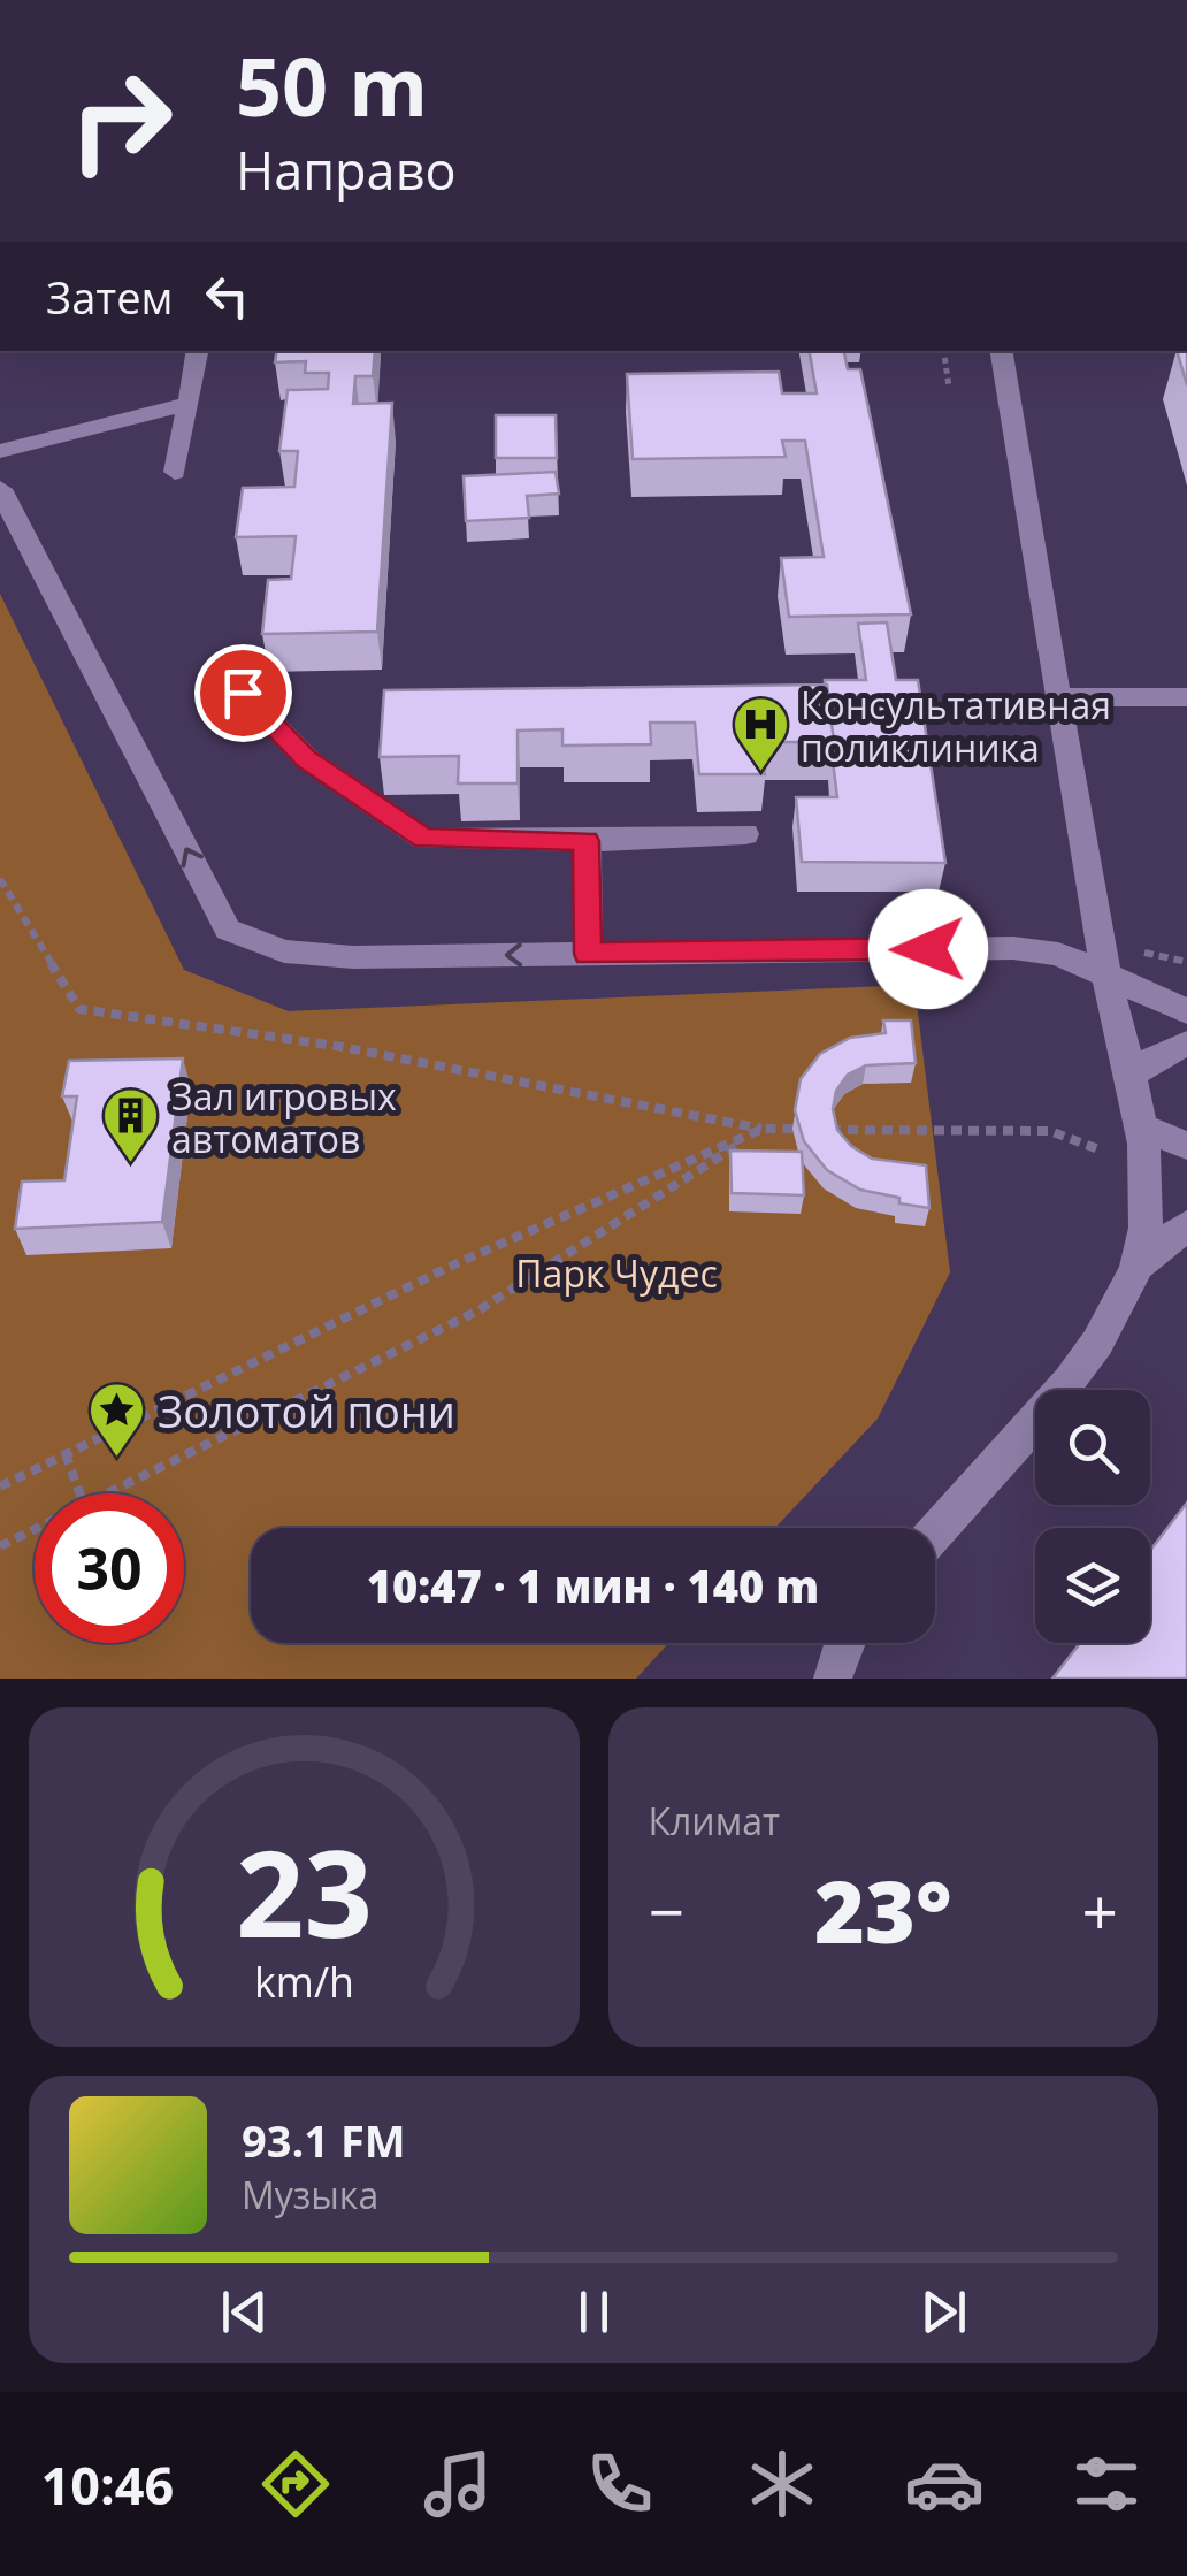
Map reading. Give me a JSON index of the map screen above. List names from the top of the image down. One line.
{"parks":["Парк Чудес"],"places":{"hospital":["Консультативная поликлиника"],"building":["Зал игровых автоматов"],"place":["Золотой пони"]},"page":{"turn":["50 m","Направо"],"then":"Затем","limit":"30","trip":"10:47 · 1 мин · 140 m","tile":"Климат","heat":["−","23°","+"],"song":["93.1 FM","Музыка"],"tabs":"10:46","gauge":["23","km/h"]}}
